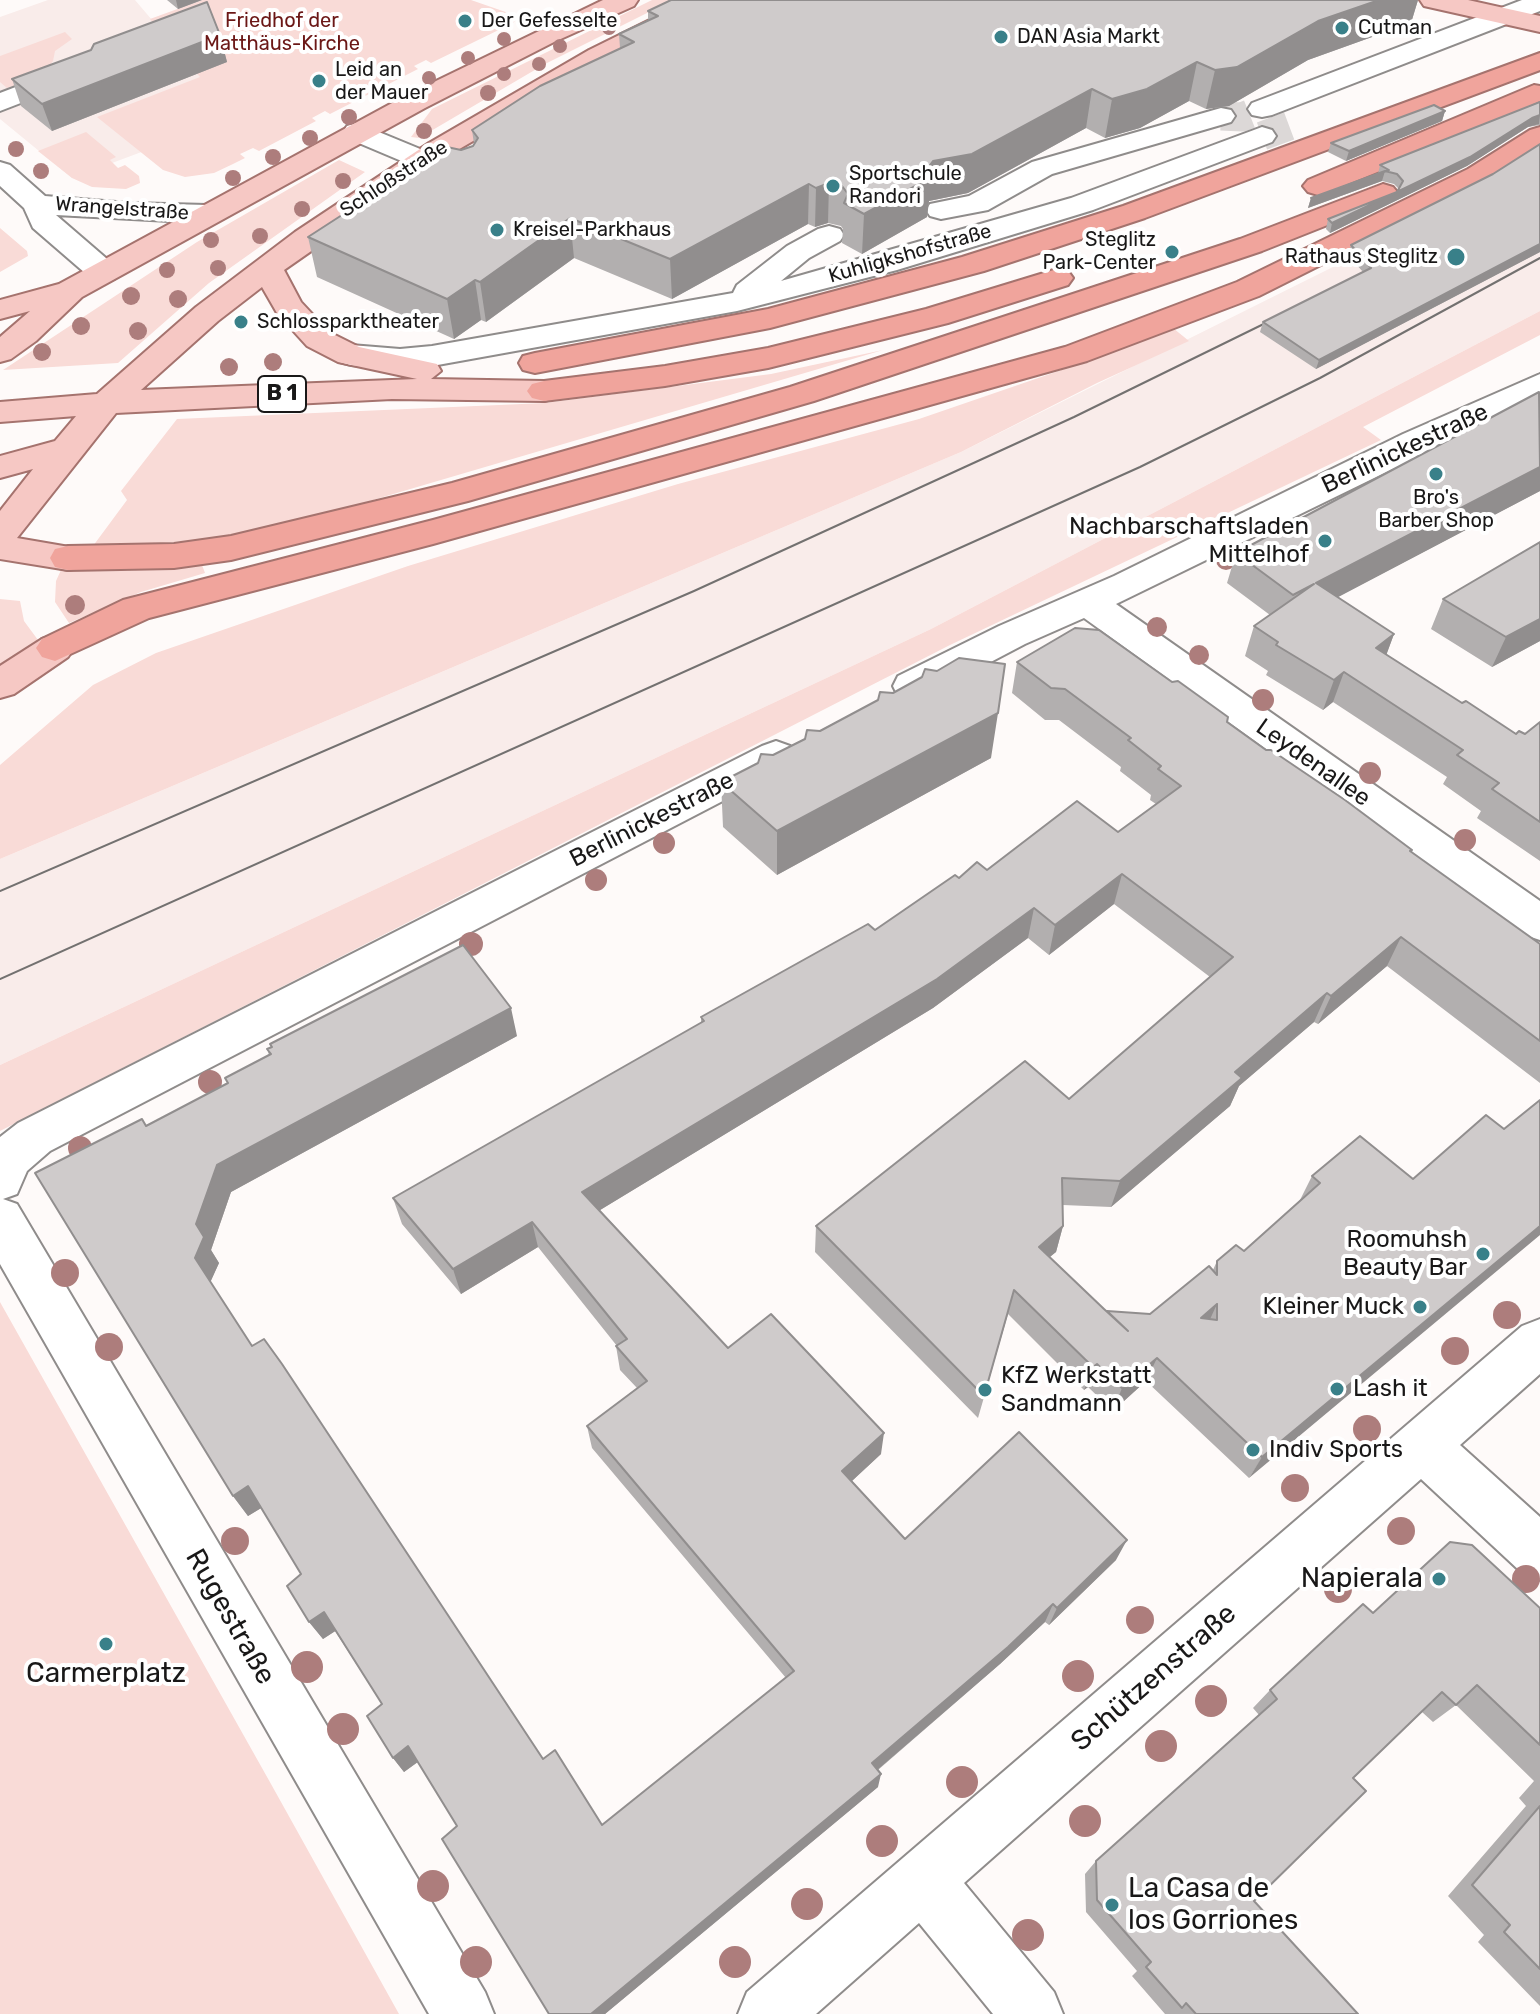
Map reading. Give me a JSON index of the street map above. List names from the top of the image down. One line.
{"streets":{"main road":["Schloßstraße","B 1"],"street":["Wrangelstraße","Kuhligkshofstraße","Berlinickestraße","Leydenallee","Rugestraße","Schützenstraße"]},"crossings":[["Schloßstraße","B 1"],["Berlinickestraße","Leydenallee"]],"parks":["Friedhof der Matthäus-Kirche"],"places":["Der Gefesselte","Cutman","DAN Asia Markt","Leid an der Mauer","Sportschule Randori","Kreisel-Parkhaus","Steglitz Park-Center","Rathaus Steglitz","Schlossparktheater","Bro's Barber Shop","Nachbarschaftsladen Mittelhof","Roomuhsh Beauty Bar","Kleiner Muck","Lash it","KfZ Werkstatt Sandmann","Indiv Sports","Napierala","Carmerplatz","La Casa de los Gorriones"]}
